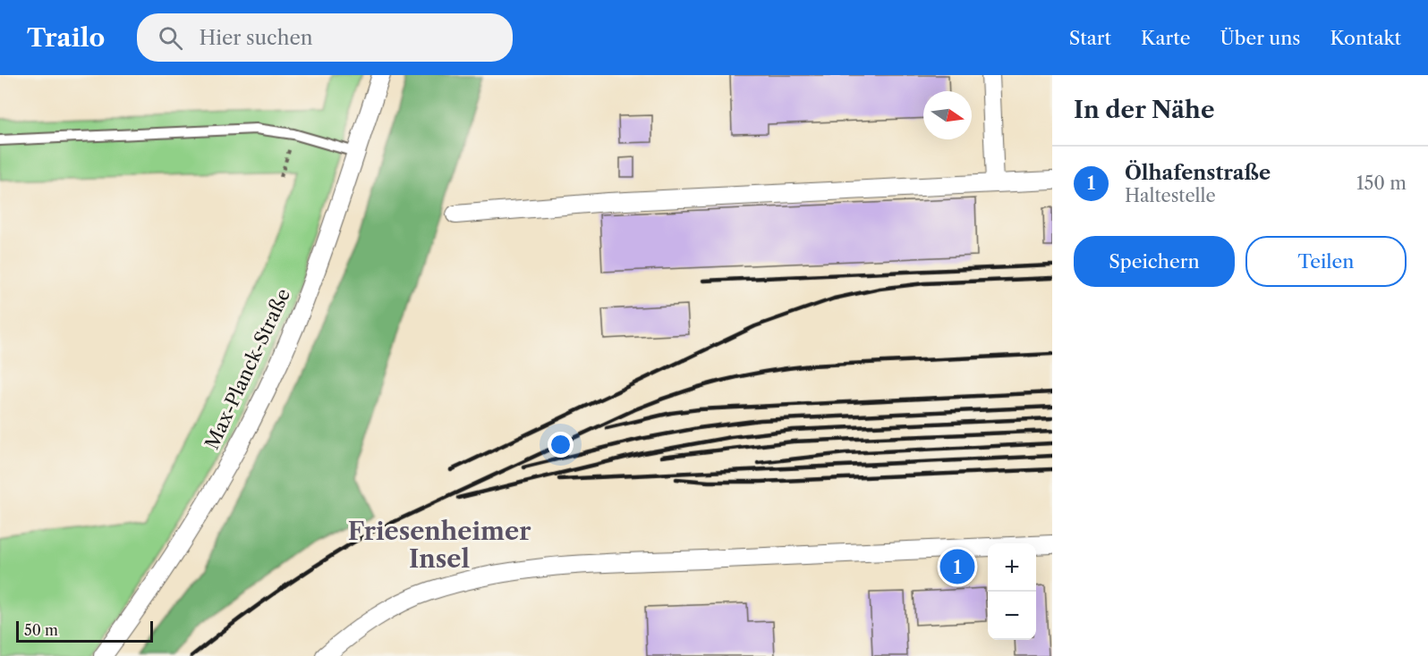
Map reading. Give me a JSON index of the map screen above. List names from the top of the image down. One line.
{"streets":{"street":["Max-Planck-Straße"]},"districts":["Friesenheimer Insel"],"scale_bar":"50 m","north":"right","page":{"header":"Trailo","search":"Hier suchen","nav":["Start","Karte","Über uns","Kontakt"],"heading":"In der Nähe","list":[{"mark":"1","name":"Ölhafenstraße","note":"Haltestelle","value":"150 m"}],"buttons":["Speichern","Teilen"],"map_buttons":["+","−"],"pins":"1","scale":"50 m"}}
